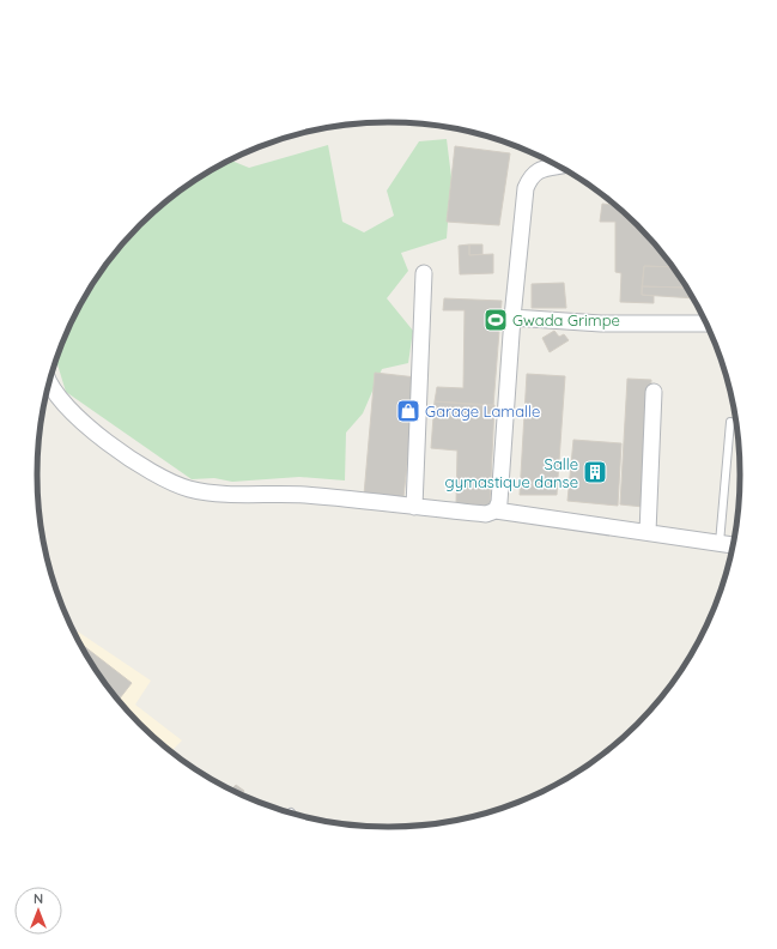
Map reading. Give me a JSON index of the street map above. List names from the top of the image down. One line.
{"places":{"sports":["Gwada Grimpe"],"shop":["Garage Lamalle"],"building":["Salle gymastique danse"]},"north":"top"}
